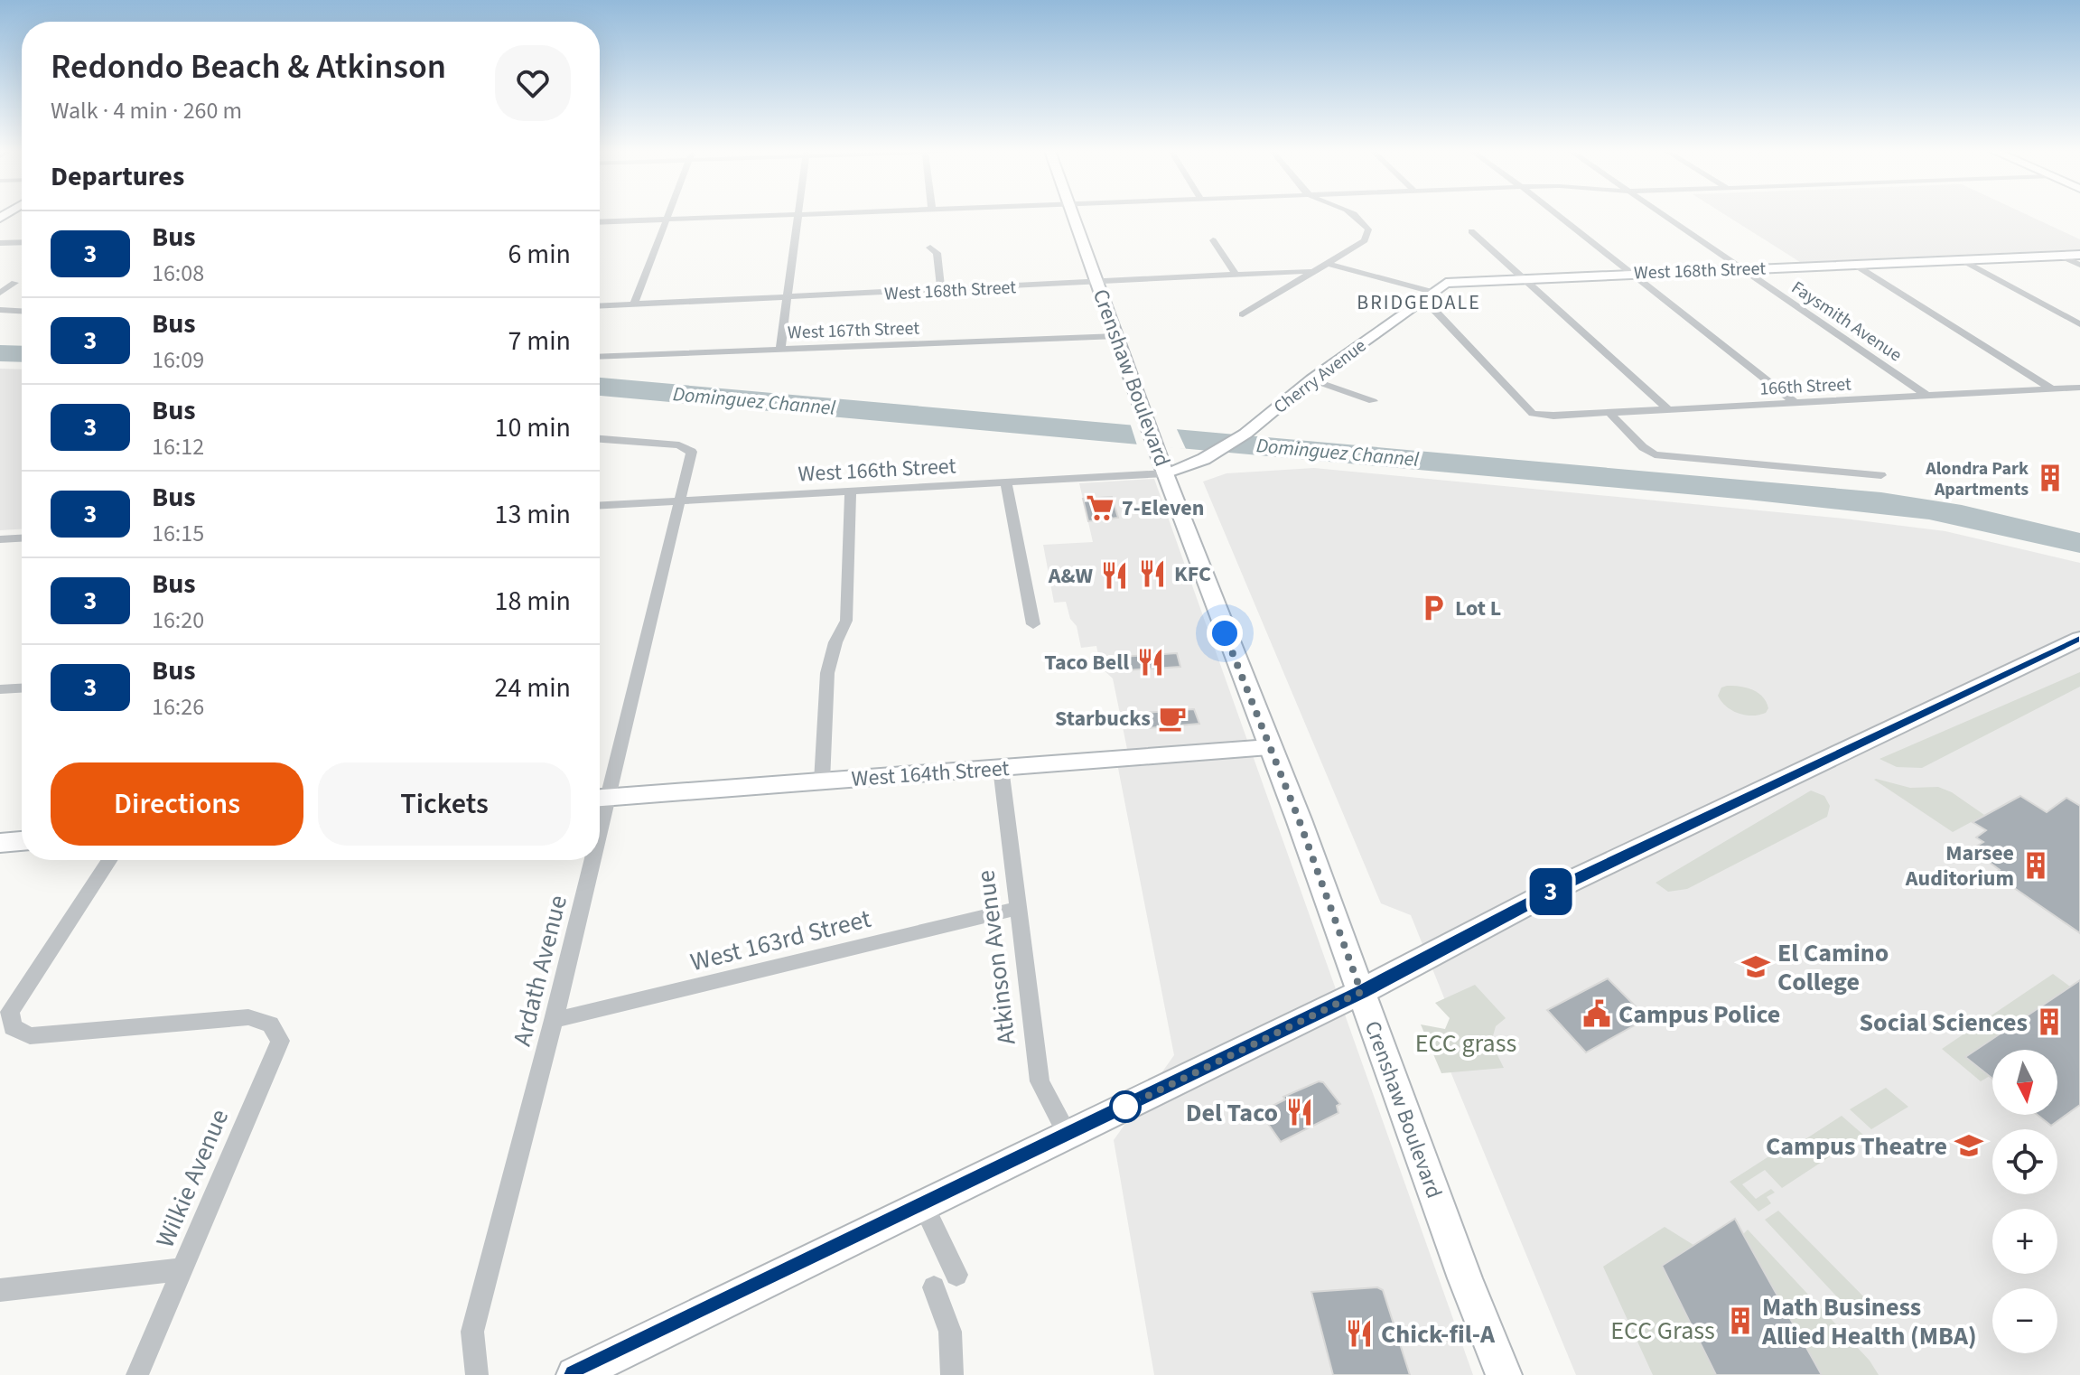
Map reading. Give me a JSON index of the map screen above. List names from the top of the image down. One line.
{"streets":{"main road":["Crenshaw Boulevard"],"street":["West 168th Street","Faysmith Avenue","West 167th Street","Cherry Avenue","166th Street","West 166th Street","West 164th Street","West 163rd Street","Atkinson Avenue","Ardath Avenue","Wilkie Avenue"]},"crossings":[["West 168th Street","Faysmith Avenue"],["West 168th Street","Cherry Avenue"],["West 168th Street","Crenshaw Boulevard"],["Faysmith Avenue","166th Street"],["West 167th Street","Crenshaw Boulevard"],["Cherry Avenue","Crenshaw Boulevard"],["Cherry Avenue","166th Street"],["Cherry Avenue","West 166th Street"],["Crenshaw Boulevard","West 166th Street"],["Crenshaw Boulevard","West 164th Street"],["West 166th Street","Ardath Avenue"],["West 164th Street","Atkinson Avenue"],["West 164th Street","Ardath Avenue"],["West 163rd Street","Atkinson Avenue"],["West 163rd Street","Ardath Avenue"]],"districts":["BRIDGEDALE"],"water":["Dominguez Channel"],"parks":["ECC grass","ECC Grass"],"places":{"building":["Alondra Park Apartments","Marsee Auditorium","Social Sciences","Math Business Allied Health (MBA)"],"supermarket":["7-Eleven"],"restaurant":["KFC","A&W","Taco Bell","Del Taco","Chick-fil-A"],"parking":["Lot L"],"cafe":["Starbucks"],"school or university":["El Camino College","Campus Theatre"],"public building":["Campus Police"]},"lines":["bus line 3"],"north":"bottom","page":{"on_map":"3","heading":[["Redondo Beach & Atkinson","Walk · 4 min · 260 m"],"Departures"],"list":[{"mark":"3","name":"Bus","note":"16:08","value":"6 min"},{"mark":"3","name":"Bus","note":"16:09","value":"7 min"},{"mark":"3","name":"Bus","note":"16:12","value":"10 min"},{"mark":"3","name":"Bus","note":"16:15","value":"13 min"},{"mark":"3","name":"Bus","note":"16:20","value":"18 min"},{"mark":"3","name":"Bus","note":"16:26","value":"24 min"}],"buttons":["Directions","Tickets"],"map_buttons":["+","−"]}}
